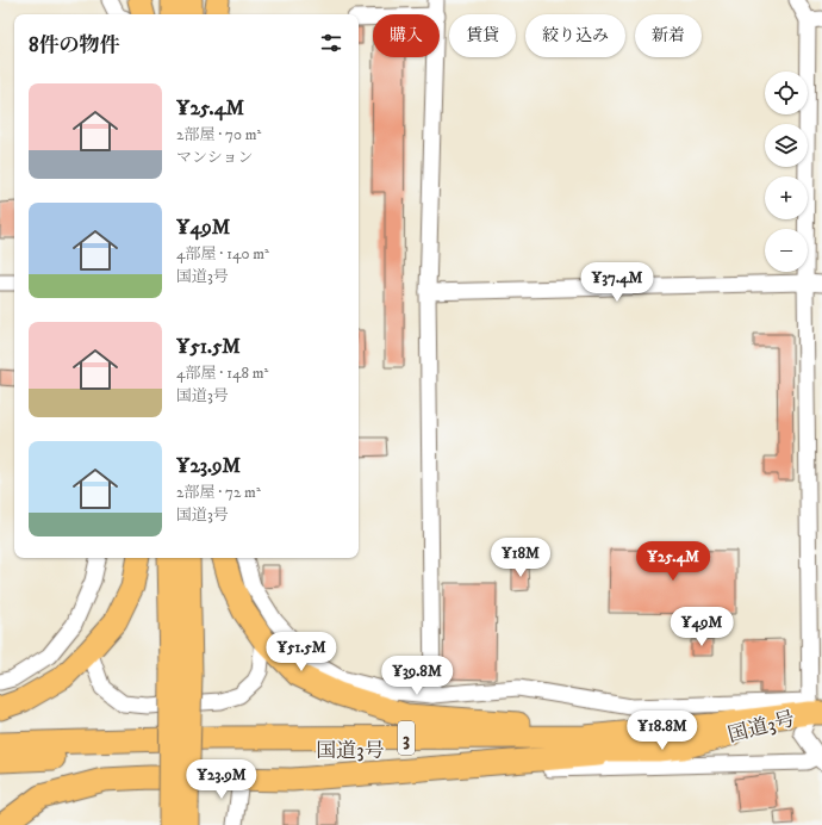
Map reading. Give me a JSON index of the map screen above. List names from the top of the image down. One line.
{"streets":{"highway":["国道3号","3"]},"page":{"chip":["購入","賃貸","絞り込み","新着"],"heading":"8件の物件","map_buttons":["+","−"],"list":[{"name":"¥25.4M","note":"2部屋 · 70 m² · マンション"},{"name":"¥49M","note":"4部屋 · 140 m² · 国道3号"},{"name":"¥51.5M","note":"4部屋 · 148 m² · 国道3号"},{"name":"¥23.9M","note":"2部屋 · 72 m² · 国道3号"}],"price":["¥37.4M","¥18M","¥25.4M","¥49M","¥51.5M","¥39.8M","¥18.8M","¥23.9M"]}}
